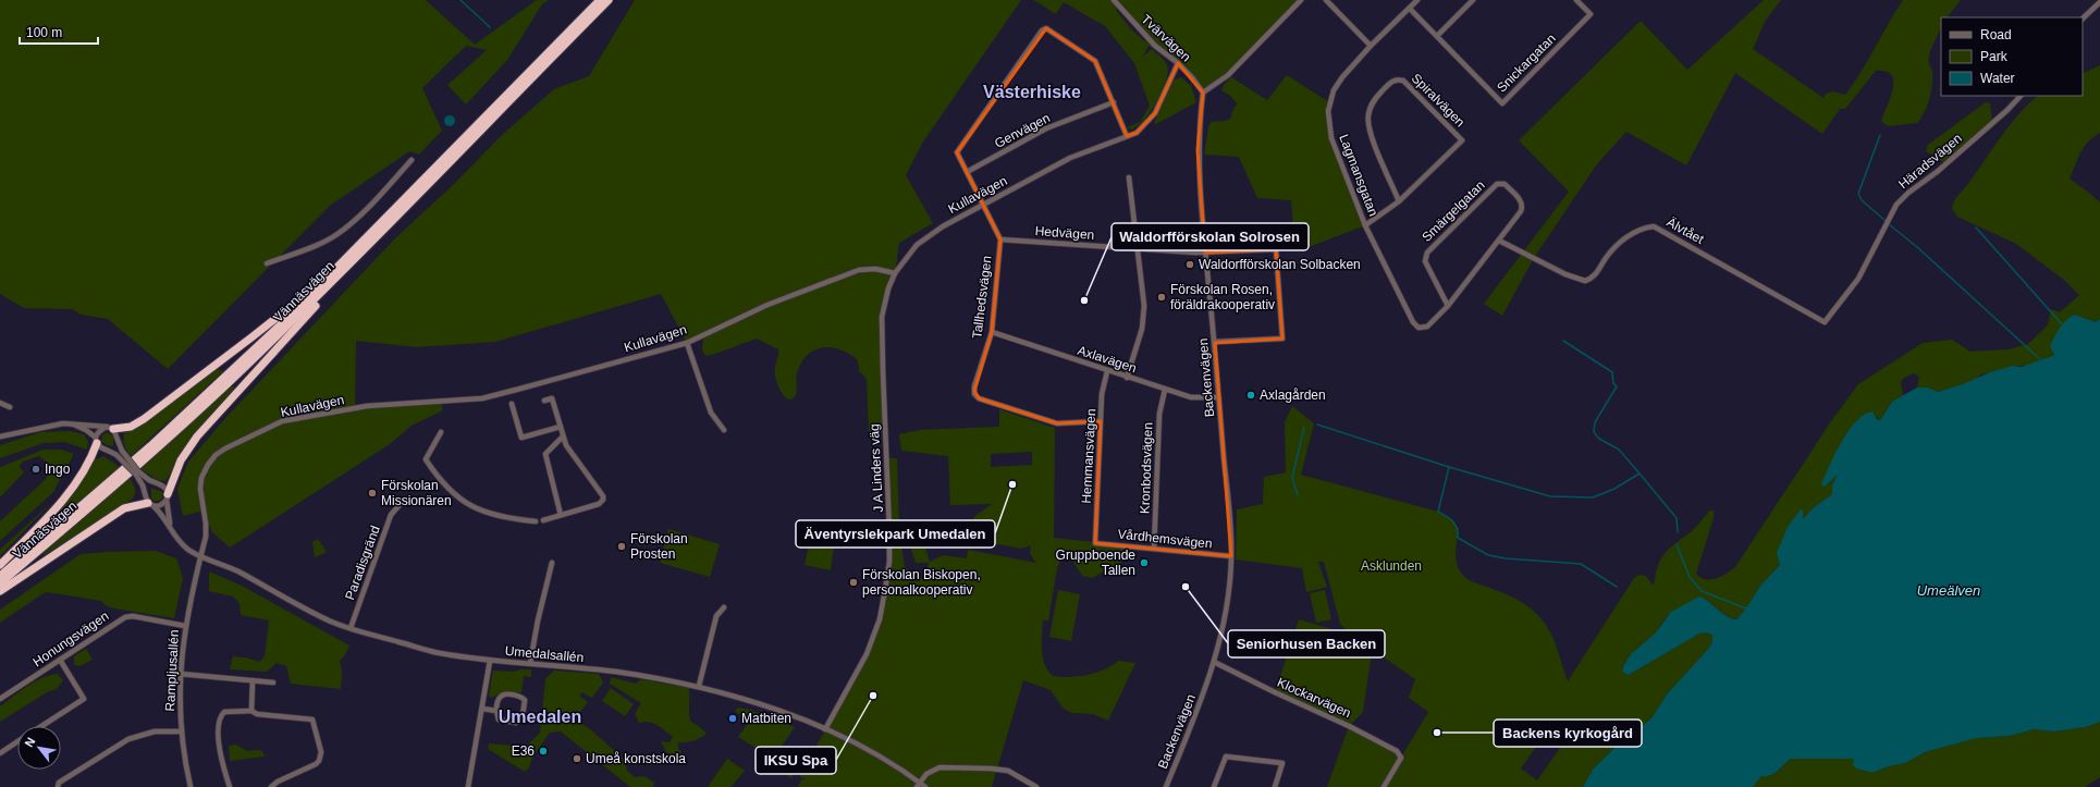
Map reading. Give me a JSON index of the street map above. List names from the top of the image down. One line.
{"streets":{"highway":["Vännäsvägen"],"street":["Tvärvägen","Snickargatan","Spiralvägen","Genvägen","Häradsvägen","Lagmansgatan","Kullavägen","Smärgelgatan","Älvtået","Hedvägen","Tallhedsvägen","Axlavägen","Backenvägen","Hemmansvägen","J A Linders väg","Kronbodsvägen","Vårdhemsvägen","Paradisgränd","Honungsvägen","Umedalsallén","Rampljusallén","Klockarvägen"]},"crossings":[["Tvärvägen","Kullavägen"],["Tvärvägen","Backenvägen"],["Snickargatan","Lagmansgatan"],["Spiralvägen","Lagmansgatan"],["Genvägen","Tallhedsvägen"],["Häradsvägen","Älvtået"],["Lagmansgatan","Smärgelgatan"],["Kullavägen","Tallhedsvägen"],["Kullavägen","J A Linders väg"],["Kullavägen","Umedalsallén"],["Kullavägen","Rampljusallén"],["Smärgelgatan","Älvtået"],["Hedvägen","Tallhedsvägen"],["Hedvägen","Backenvägen"],["Tallhedsvägen","Axlavägen"],["Tallhedsvägen","Hemmansvägen"],["Axlavägen","Backenvägen"],["Axlavägen","Hemmansvägen"],["Axlavägen","Kronbodsvägen"],["Backenvägen","Vårdhemsvägen"],["Backenvägen","Klockarvägen"],["Hemmansvägen","Vårdhemsvägen"],["J A Linders väg","Umedalsallén"],["Kronbodsvägen","Vårdhemsvägen"],["Paradisgränd","Umedalsallén"],["Honungsvägen","Rampljusallén"],["Umedalsallén","Rampljusallén"]],"districts":["Västerhiske","Umedalen"],"water":["Umeälven"],"parks":["Asklunden"],"places":["Waldorfförskolan Solbacken","Förskolan Rosen, föräldrakooperativ","Waldorfförskolan Solrosen","Axlagården","Ingo","Äventyrslekpark Umedalen","Förskolan Missionären","Förskolan Prosten","Gruppboende Tallen","Förskolan Biskopen, personalkooperativ","Seniorhusen Backen","IKSU Spa","Matbiten","Backens kyrkogård","E36","Umeå konstskola"],"legend":["Road","Park","Water"],"scale_bar":"100 m","north":"top left"}
